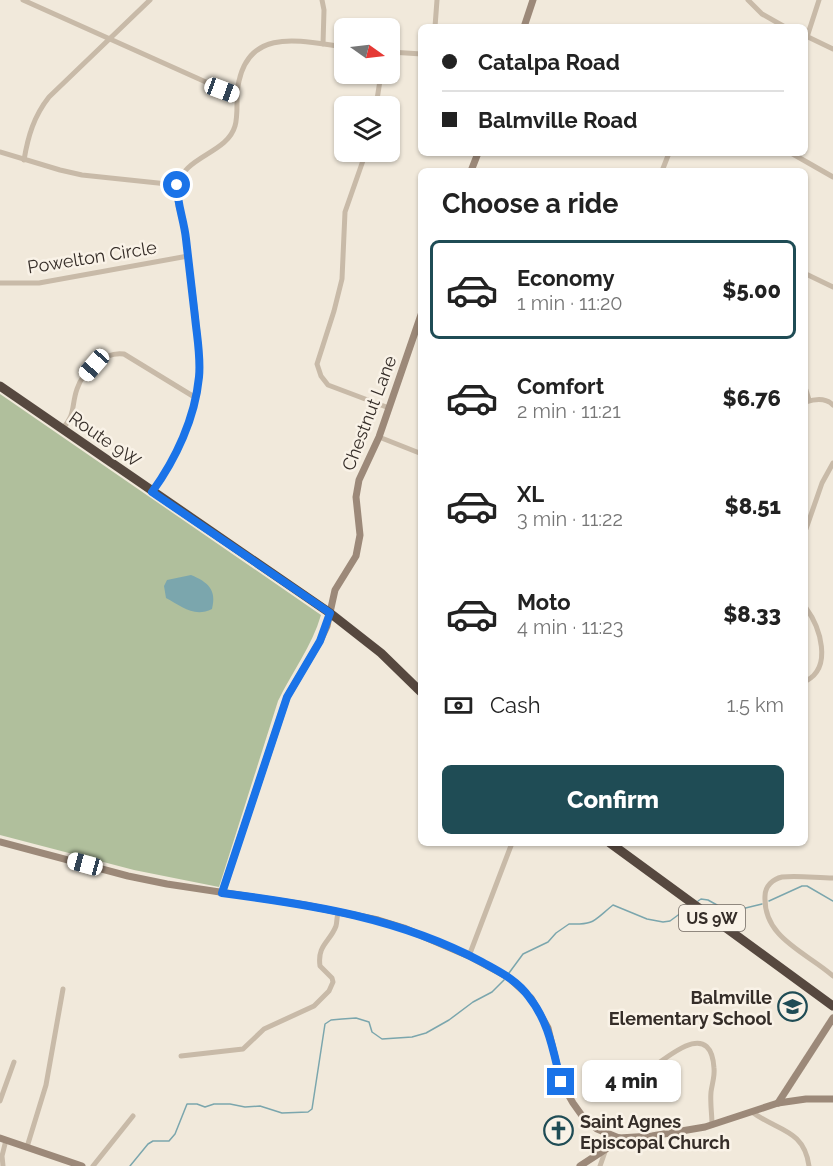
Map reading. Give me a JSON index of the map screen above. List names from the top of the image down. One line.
{"streets":{"highway":["Route 9W","US 9W"],"street":["Powelton Circle","Chestnut Lane"]},"crossings":[["Chestnut Lane","Route 9W"]],"places":{"school or university":["Balmville Elementary School"],"church":["Saint Agnes Episcopal Church"]},"north":"right","page":{"banner":["Catalpa Road","Balmville Road"],"heading":"Choose a ride","list":[{"name":"Economy","note":"1 min · 11:20","value":"$5.00"},{"name":"Comfort","note":"2 min · 11:21","value":"$6.76"},{"name":"XL","note":"3 min · 11:22","value":"$8.51"},{"name":"Moto","note":"4 min · 11:23","value":"$8.33"}],"pay":["Cash","1.5 km"],"buttons":"Confirm","bubble":"4 min"}}
